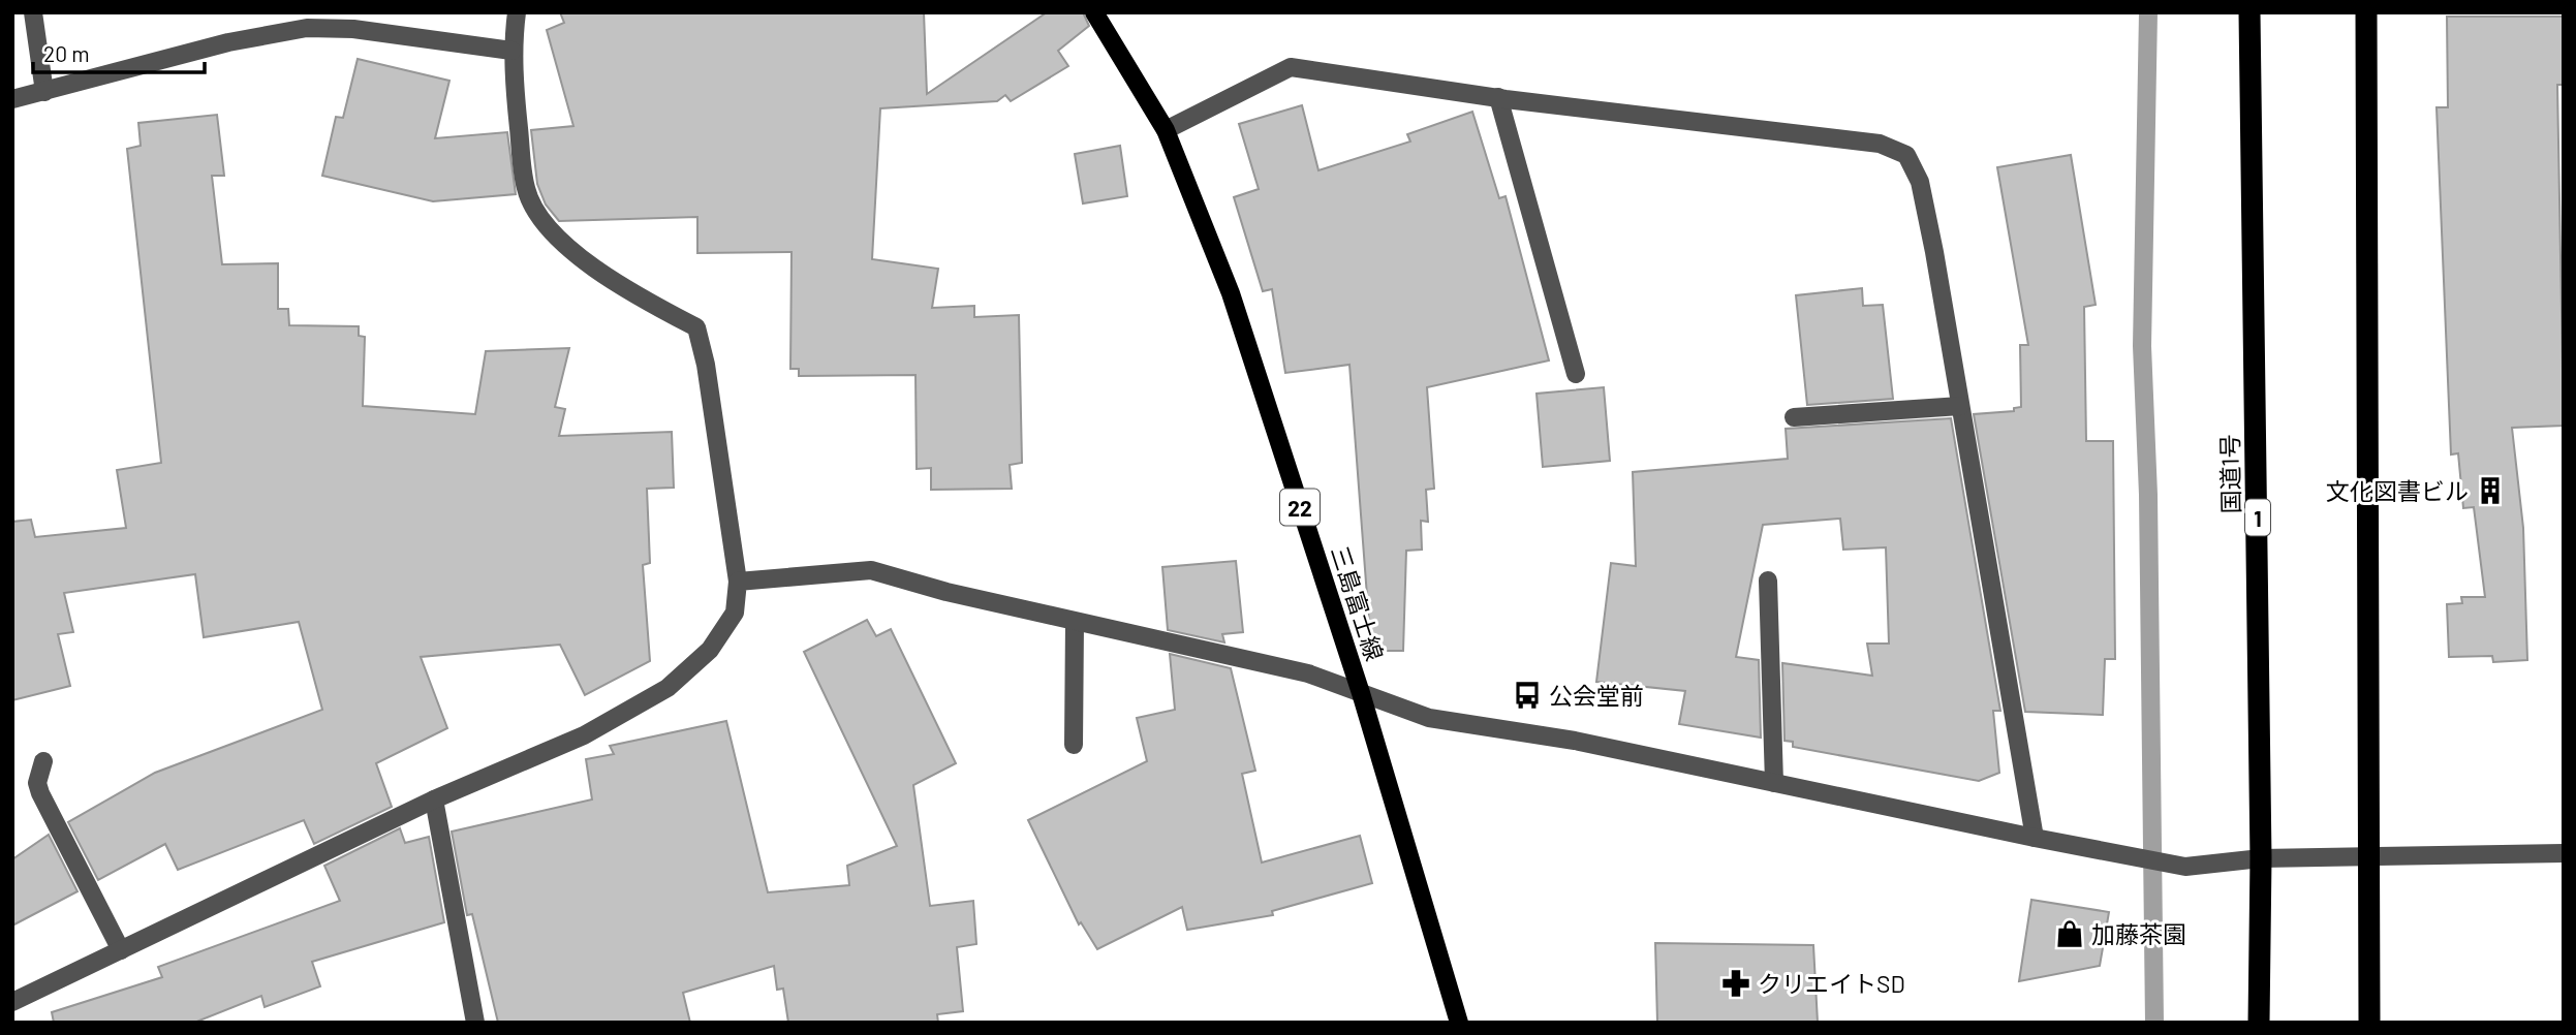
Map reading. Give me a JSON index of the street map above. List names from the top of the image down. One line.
{"streets":{"highway":["国道1号","1"],"main road":["22","三島富士線"]},"places":{"building":["文化図書ビル"],"bus stop":["公会堂前"],"shop":["加藤茶園"],"pharmacy":["クリエイトSD"]},"scale_bar":"20 m"}
